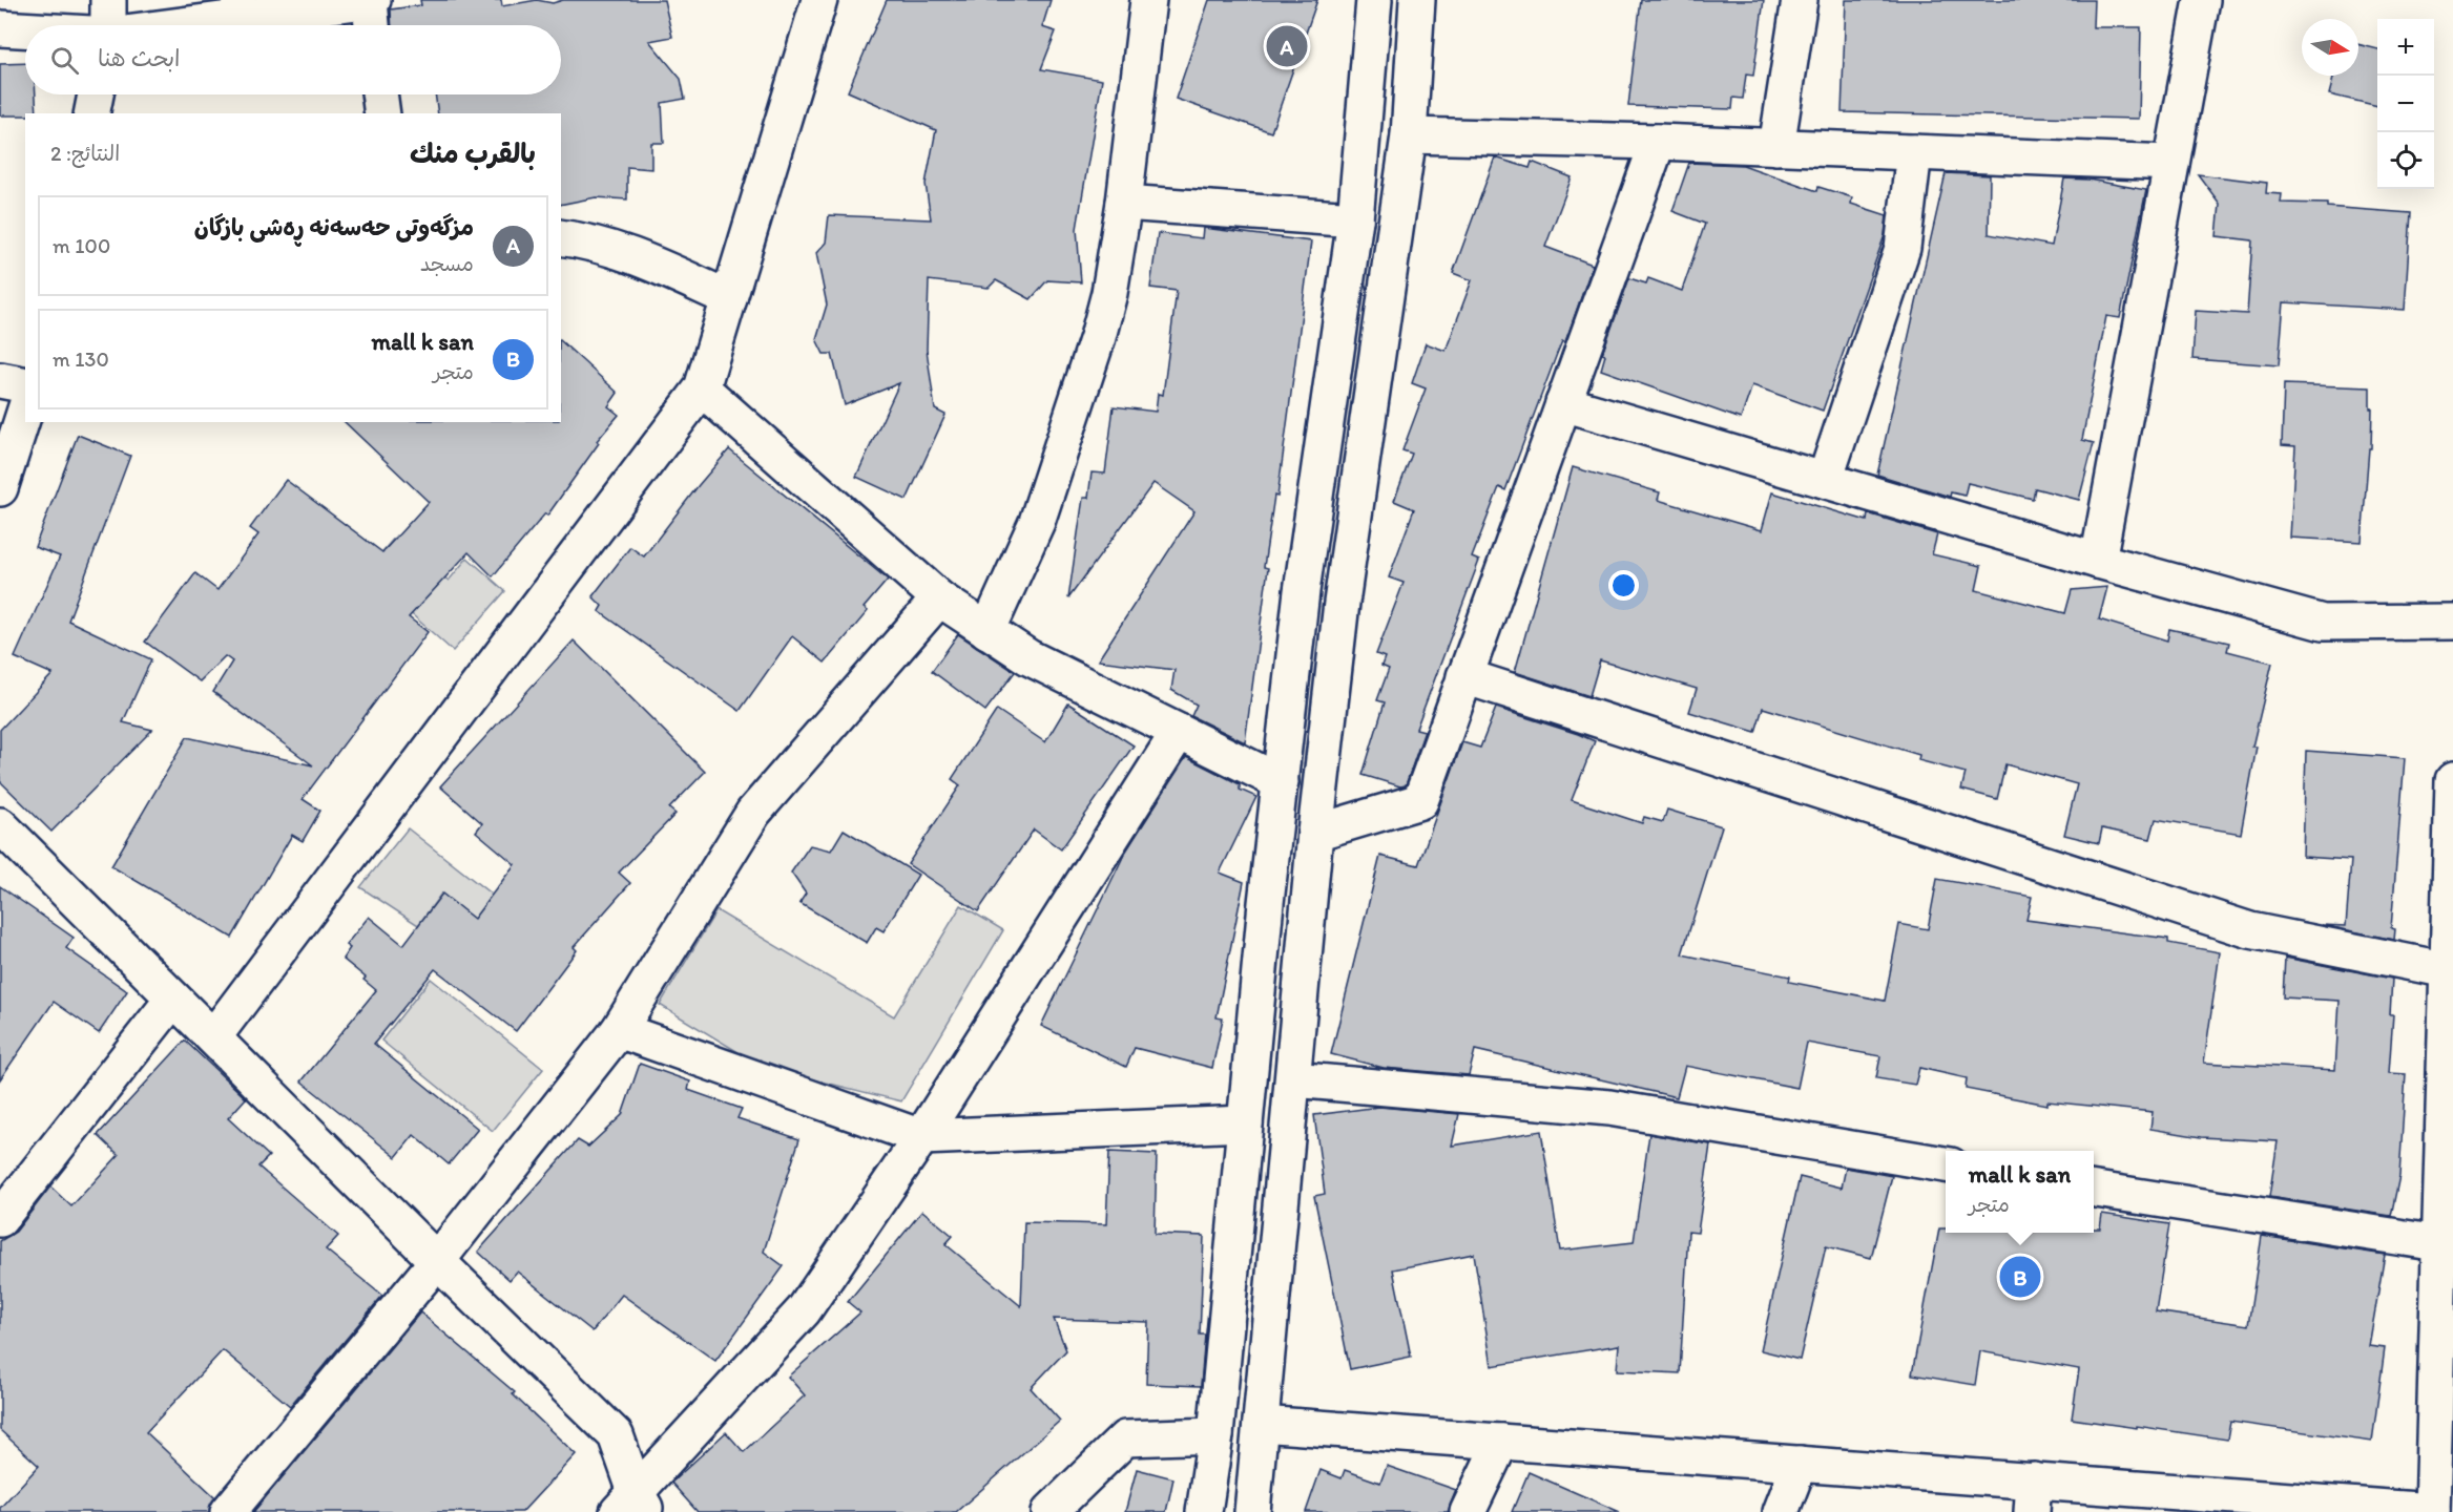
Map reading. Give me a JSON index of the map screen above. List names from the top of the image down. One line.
{"north":"right","page":{"map_buttons":["+","−"],"pins":["A","B"],"search":"ابحث هنا","heading":["بالقرب منك","النتائج: 2"],"list":[{"mark":"A","name":"مزگەوتی حەسەنە ڕەشی بازگان","note":"مسجد","value":"100 m"},{"mark":"B","name":"mall k san","note":"متجر","value":"130 m"}],"popup":["mall k san","متجر"]}}
